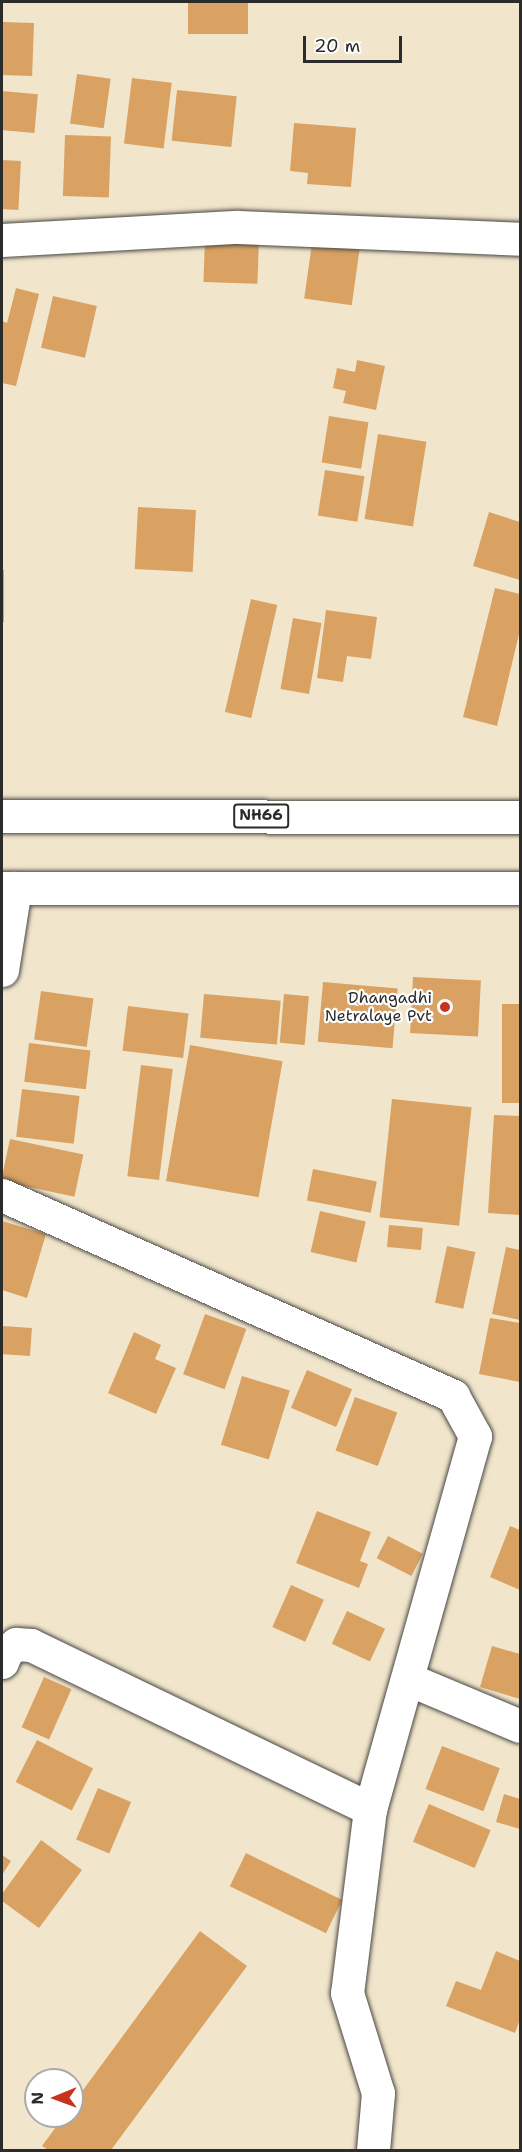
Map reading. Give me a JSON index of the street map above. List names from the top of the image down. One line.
{"streets":{"main road":["NH66"]},"places":["Dhangadhi Netralaye Pvt"],"scale_bar":"20 m","north":"left"}
